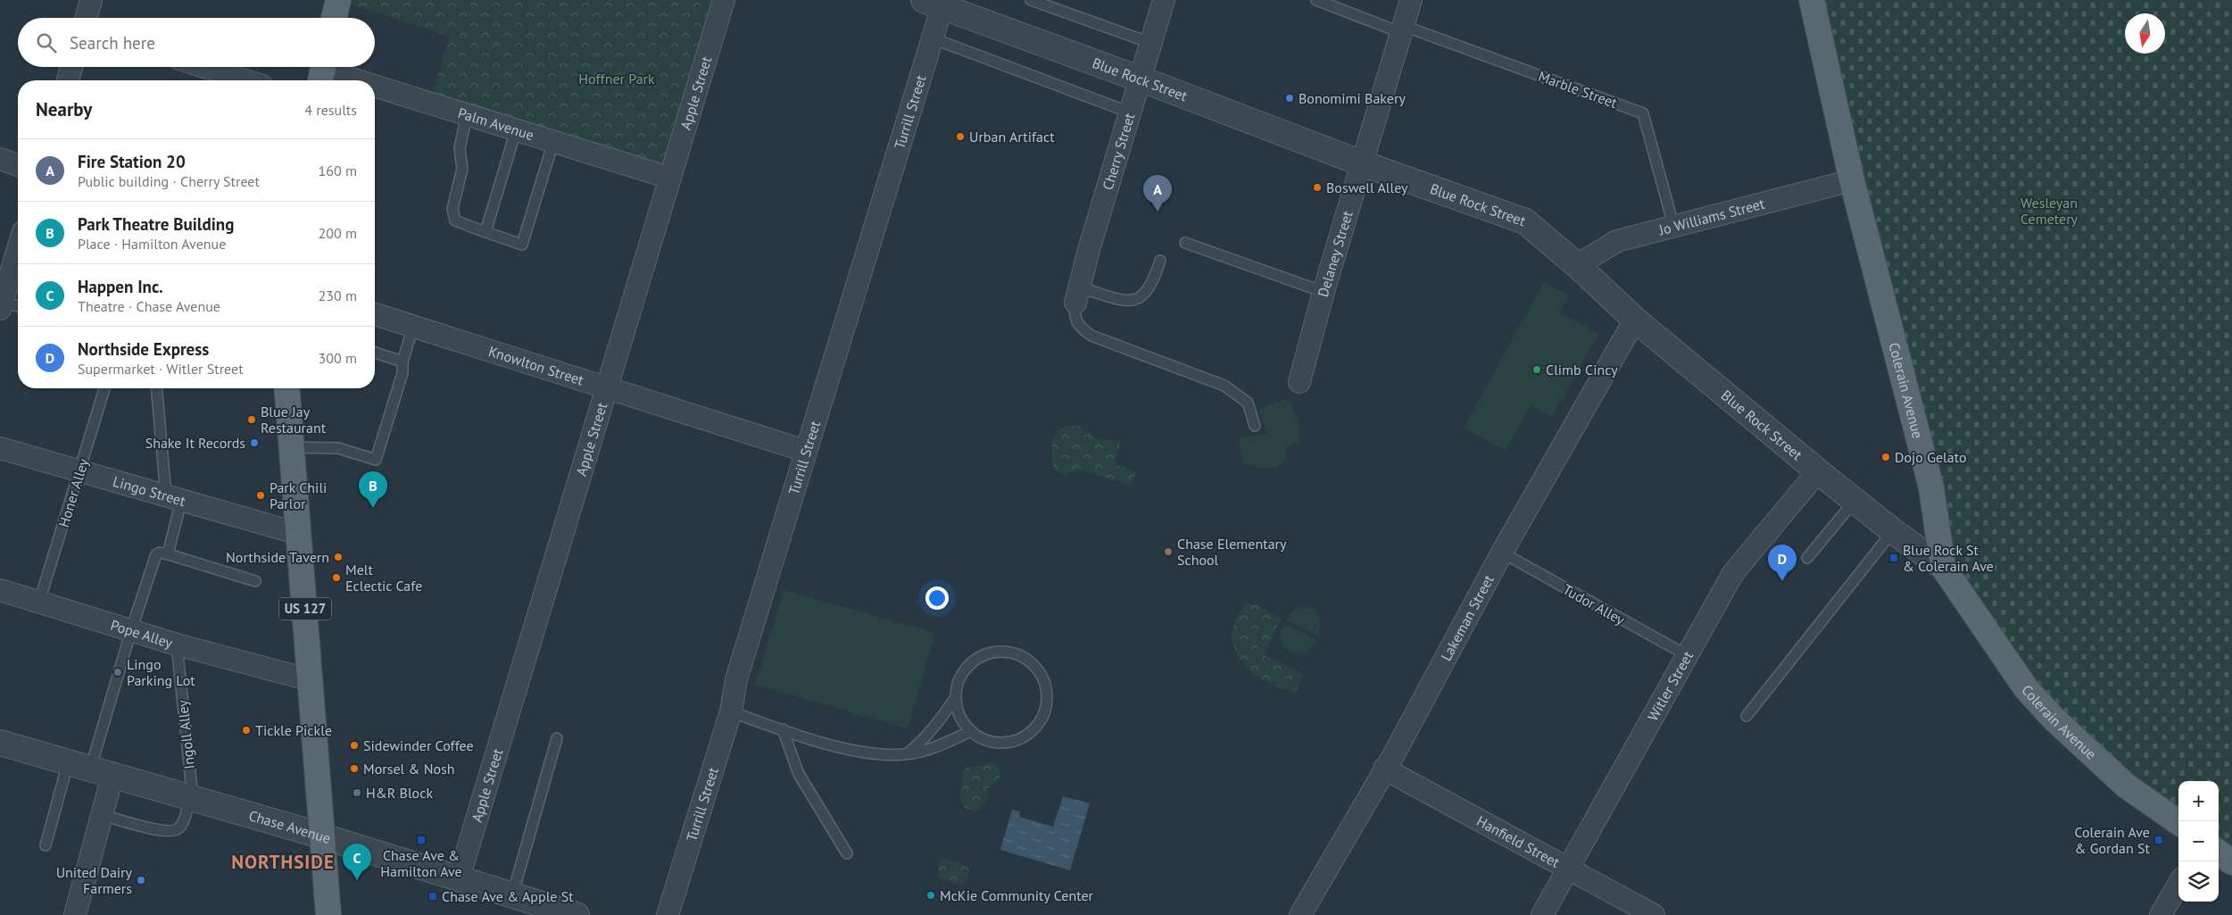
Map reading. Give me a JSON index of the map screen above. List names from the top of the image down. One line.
{"streets":{"main road":["Colerain Avenue","US 127"],"street":["Blue Rock Street","Apple Street","Turrill Street","Palm Avenue","Cherry Street","Jo Williams Street","Delaney Street","Knowlton Street","Lingo Street","Lakeman Street","Pope Alley","Witler Street","Chase Avenue","Hanfield Street"],"lane":["Marble Street","Honer Alley","Tudor Alley","Ingoll Alley"]},"crossings":[["Blue Rock Street","Turrill Street"],["Blue Rock Street","Cherry Street"],["Blue Rock Street","Jo Williams Street"],["Blue Rock Street","Delaney Street"],["Blue Rock Street","Colerain Avenue"],["Blue Rock Street","Lakeman Street"],["Blue Rock Street","Witler Street"],["Marble Street","Jo Williams Street"],["Marble Street","Delaney Street"],["Apple Street","Palm Avenue"],["Apple Street","Knowlton Street"],["Apple Street","Chase Avenue"],["Turrill Street","Knowlton Street"],["Jo Williams Street","Colerain Avenue"],["Lingo Street","Honer Alley"],["Lingo Street","US 127"],["Honer Alley","Pope Alley"],["Tudor Alley","Lakeman Street"],["Tudor Alley","Witler Street"],["US 127","Pope Alley"],["US 127","Chase Avenue"],["Lakeman Street","Hanfield Street"],["Pope Alley","Ingoll Alley"],["Witler Street","Hanfield Street"],["Ingoll Alley","Chase Avenue"]],"districts":["NORTHSIDE"],"parks":["Hoffner Park","Wesleyan Cemetery"],"places":{"other":["Bonomimi Bakery","Urban Artifact","Boswell Alley","Climb Cincy","Blue Jay Restaurant","Shake It Records","Dojo Gelato","Park Chili Parlor","Chase Elementary School","Northside Tavern","Melt Eclectic Cafe","Lingo Parking Lot","Tickle Pickle","Sidewinder Coffee","Morsel & Nosh","H&R Block","United Dairy Farmers","McKie Community Center"],"transit":["Blue Rock St & Colerain Ave","Chase Ave & Hamilton Ave","Colerain Ave & Gordan St","Chase Ave & Apple St"]},"north":"bottom","page":{"search":"Search here","heading":["Nearby","4 results"],"list":[{"mark":"A","name":"Fire Station 20","note":"Public building · Cherry Street","value":"160 m"},{"mark":"B","name":"Park Theatre Building","note":"Place · Hamilton Avenue","value":"200 m"},{"mark":"C","name":"Happen Inc.","note":"Theatre · Chase Avenue","value":"230 m"},{"mark":"D","name":"Northside Express","note":"Supermarket · Witler Street","value":"300 m"}],"pins":["A","B","D","C"],"map_buttons":["+","−"]}}
